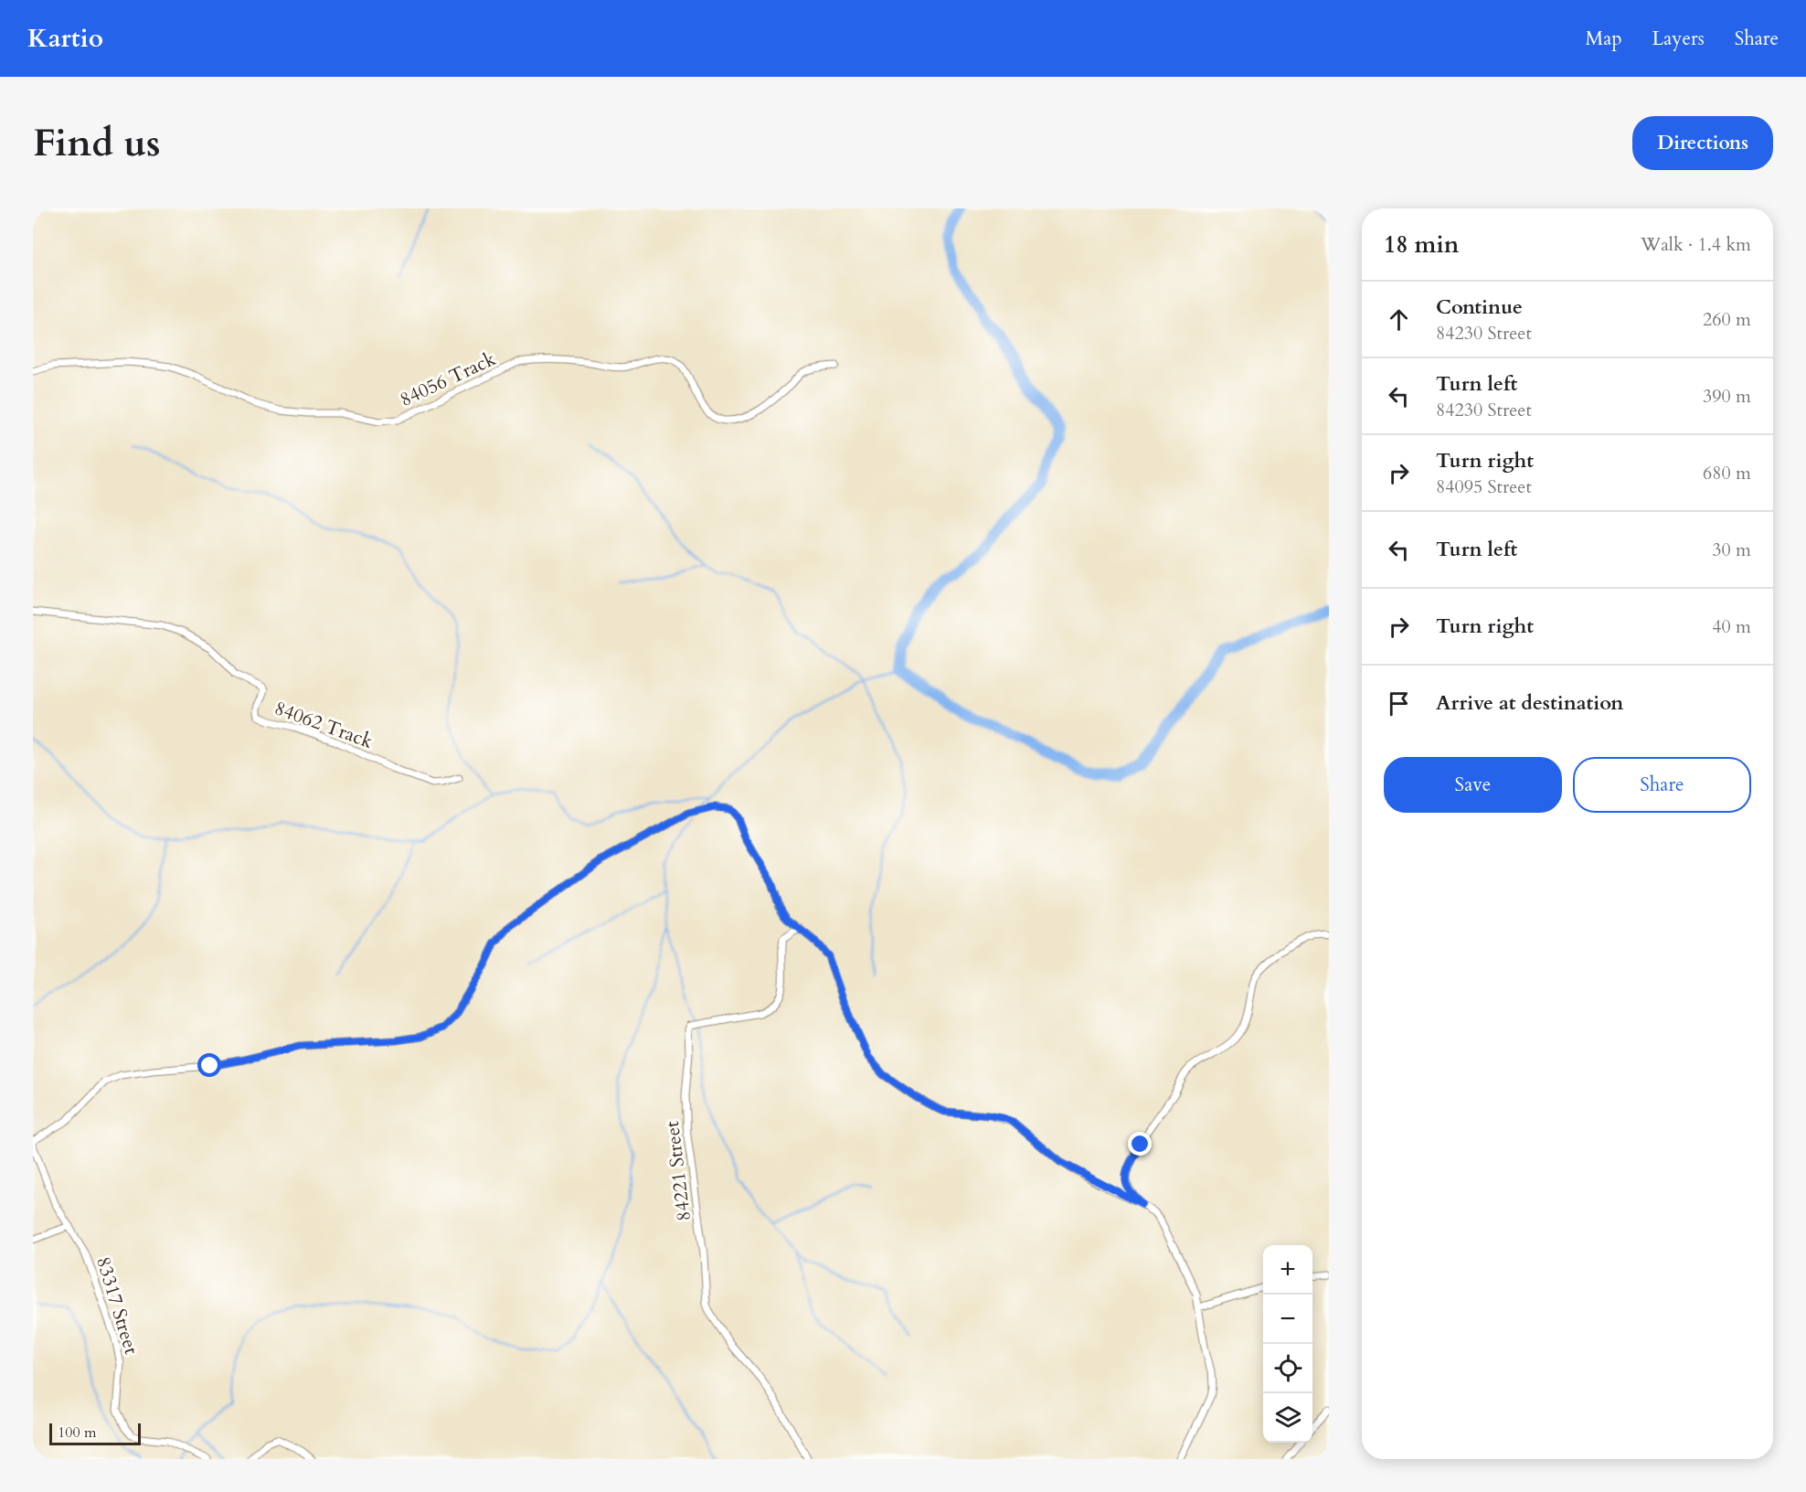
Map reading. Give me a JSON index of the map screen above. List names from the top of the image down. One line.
{"streets":{"street":["84056 Track","84062 Track","84221 Street","83317 Street"]},"scale_bar":"100 m","page":{"header":"Kartio","nav":["Map","Layers","Share"],"buttons":["Directions",["Save","Share"]],"title":"Find us","heading":["18 min","Walk · 1.4 km"],"list":[["Continue","84230 Street","260 m"],["Turn left","84230 Street","390 m"],["Turn right","84095 Street","680 m"],["Turn left","30 m"],["Turn right","40 m"],"Arrive at destination"],"map_buttons":["+","−"],"scale":"100 m"}}
